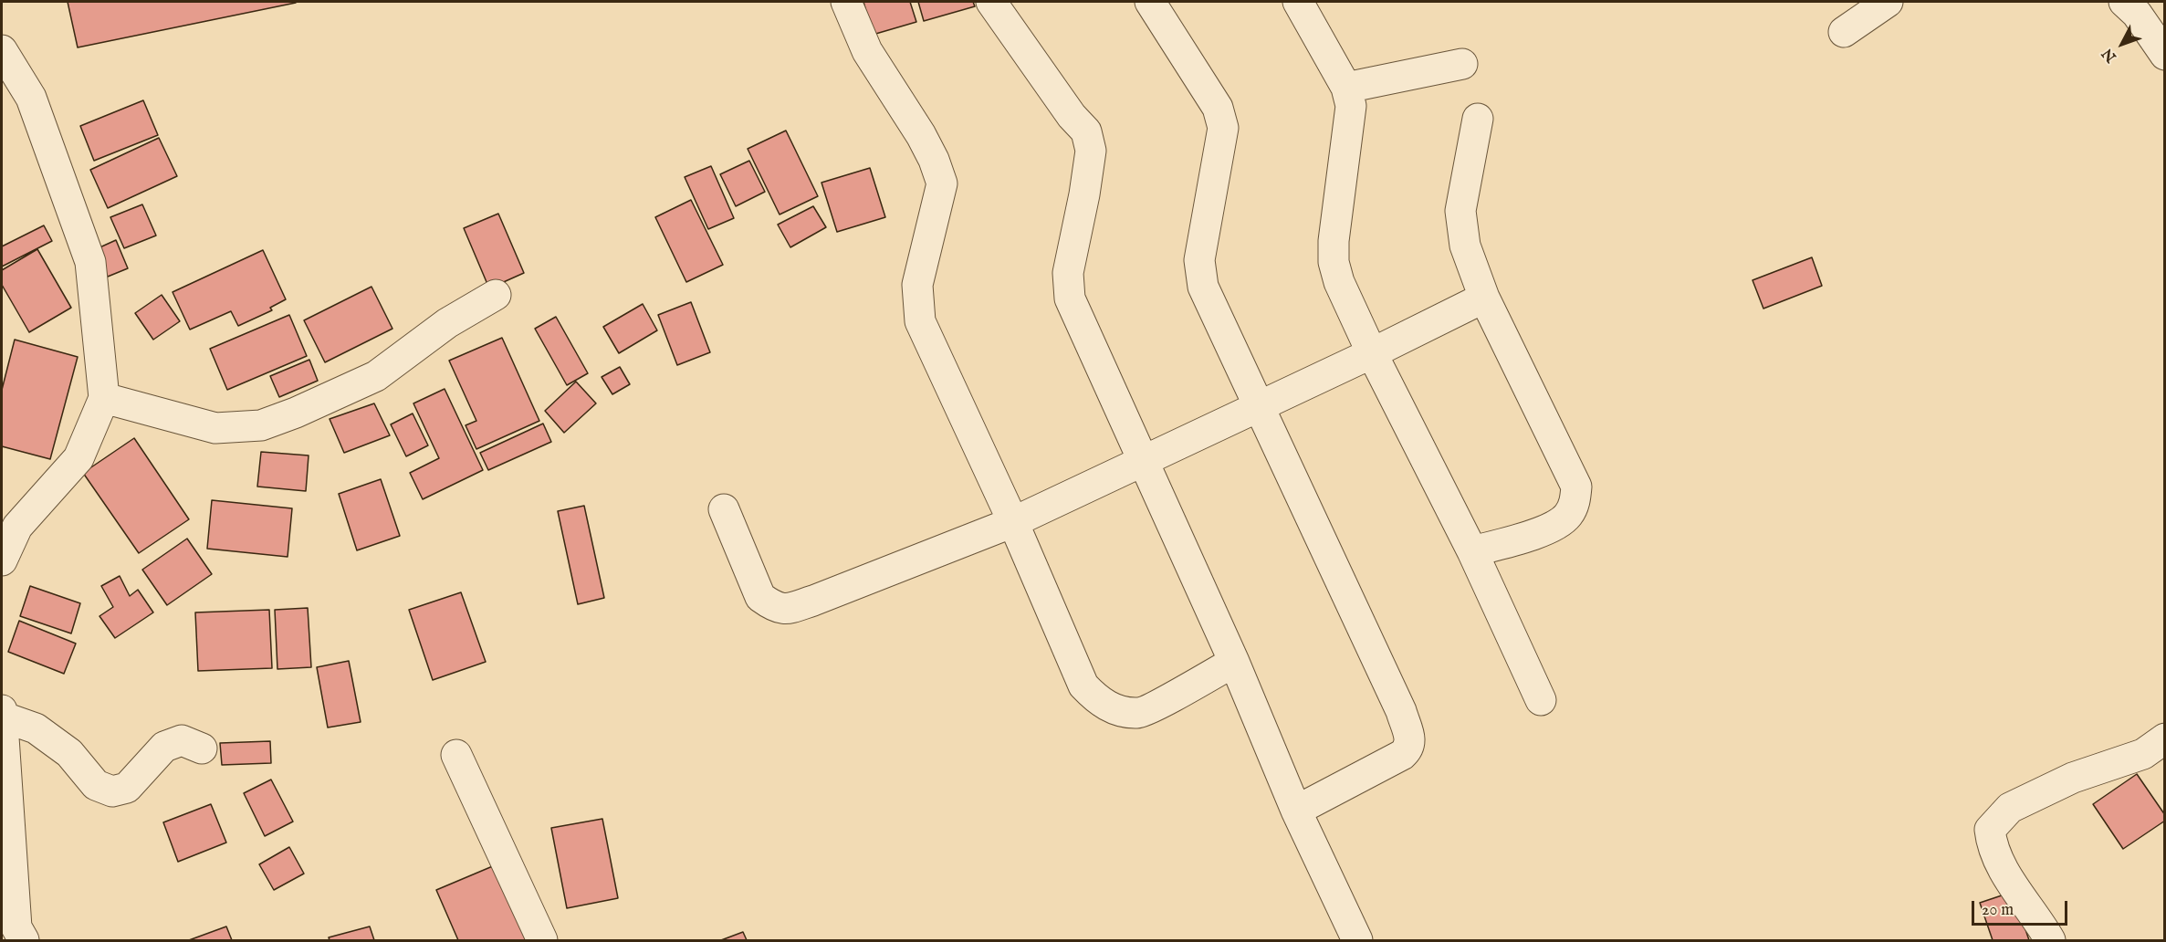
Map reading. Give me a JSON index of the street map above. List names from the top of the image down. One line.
{"scale_bar":"20 m","north":"bottom left"}
